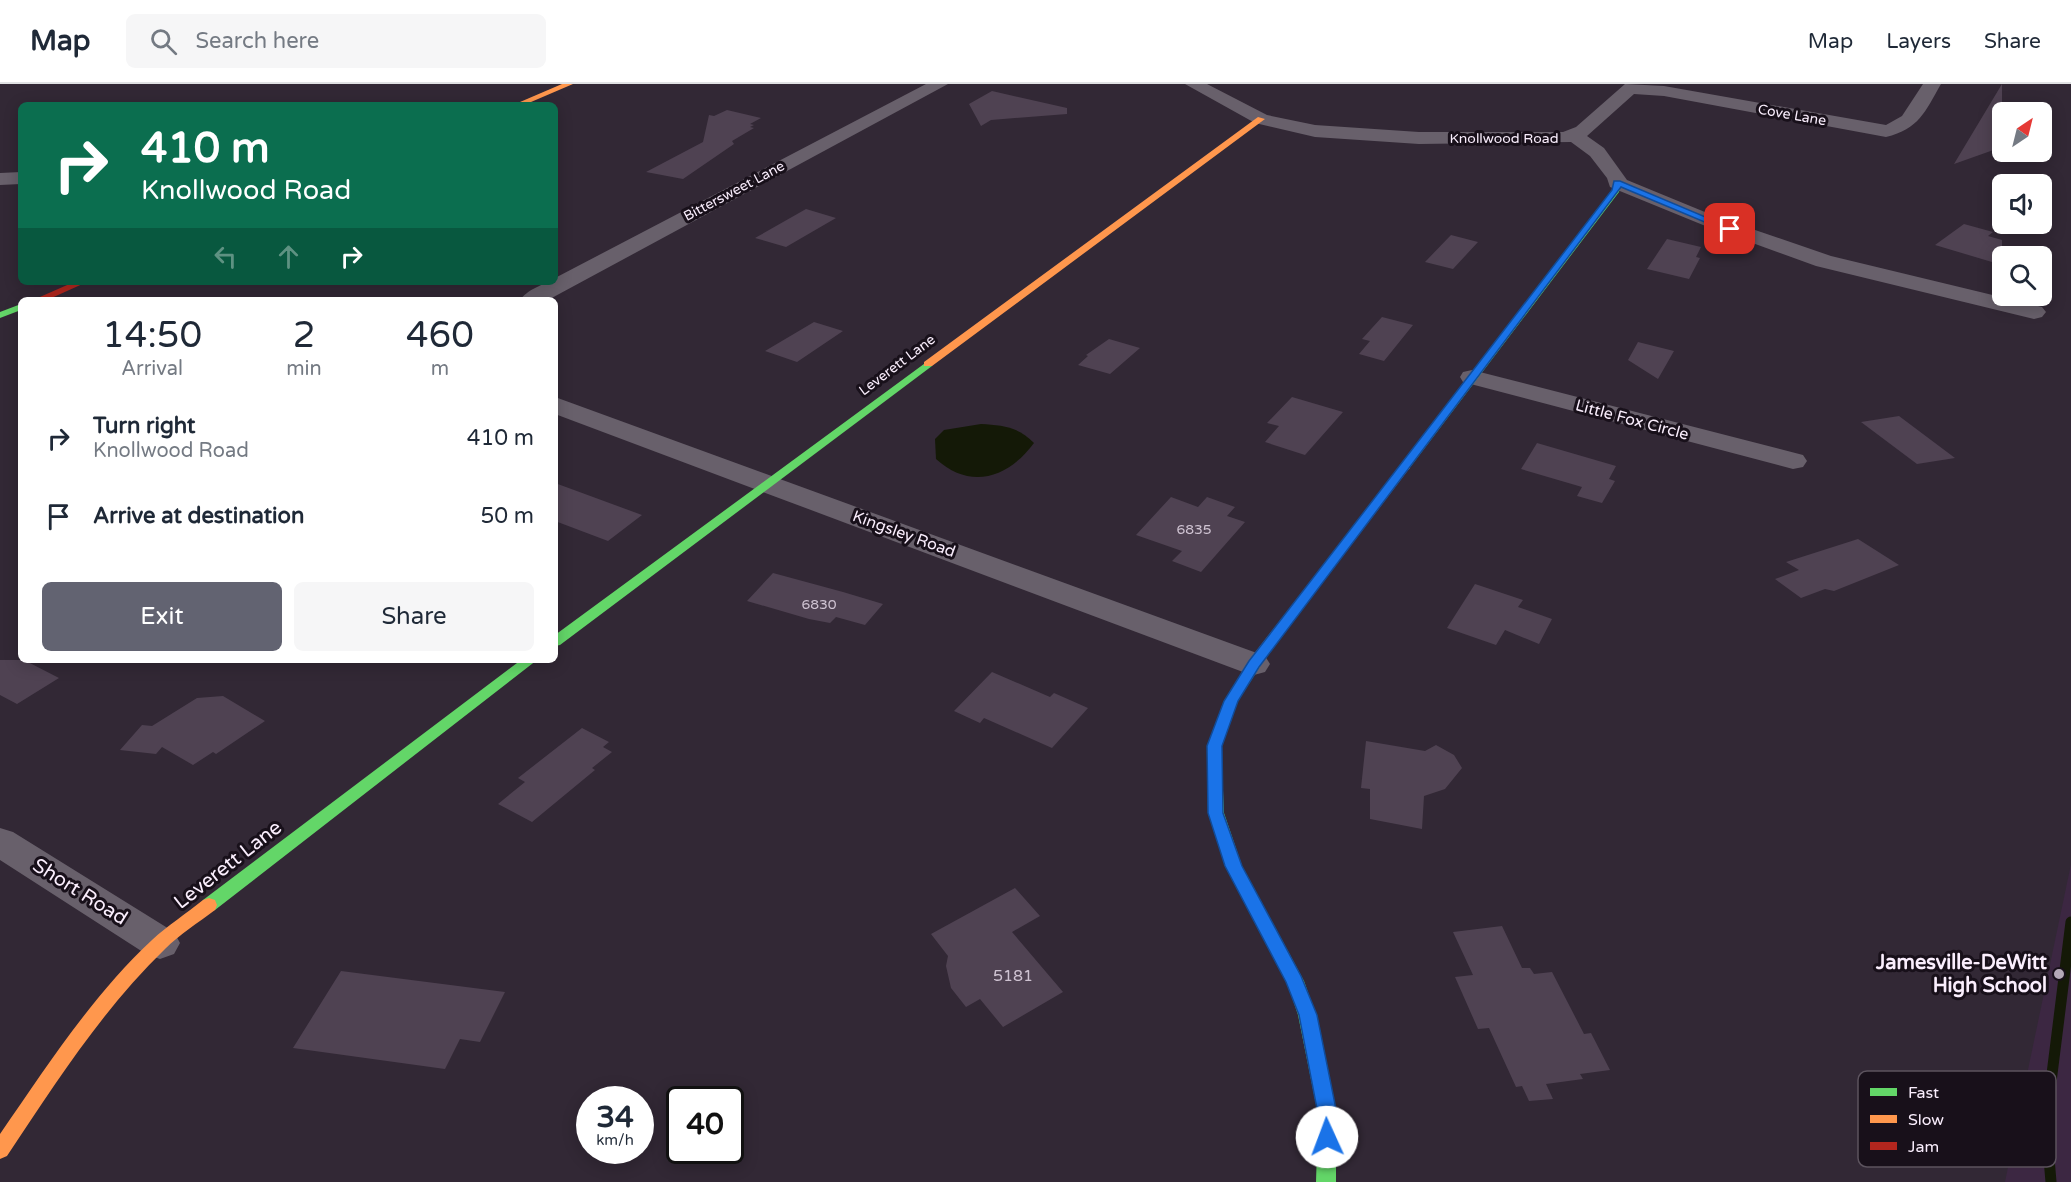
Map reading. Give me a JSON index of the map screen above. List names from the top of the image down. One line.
{"streets":{"street":["Cove Lane","Knollwood Road","Bittersweet Lane","Leverett Lane","Little Fox Circle","Kingsley Road","Short Road"]},"crossings":[["Knollwood Road","Leverett Lane"],["Leverett Lane","Kingsley Road"],["Leverett Lane","Short Road"]],"places":["Jamesville-DeWitt High School"],"house_numbers":["6835","6830","5181"],"legend":["Fast","Slow","Jam"],"north":"top right","page":{"header":"Map","search":"Search here","nav":["Map","Layers","Share"],"turn":["410 m","Knollwood Road"],"eta":["14:50","Arrival","2","min","460","m"],"list":[{"name":"Turn right","note":"Knollwood Road","value":"410 m"},{"name":"Arrive at destination","value":"50 m"}],"buttons":["Exit","Share"],"speed":"34 km/h","limit":"40"}}
